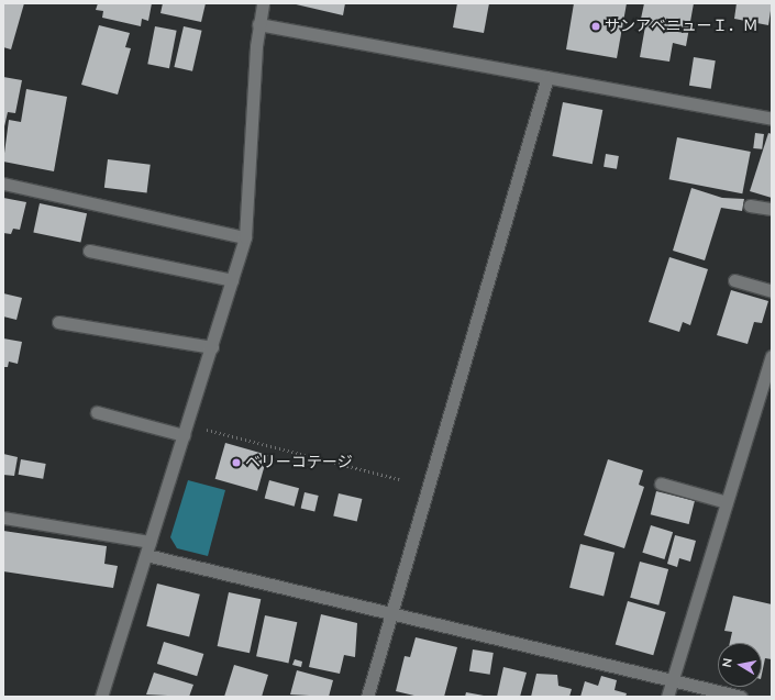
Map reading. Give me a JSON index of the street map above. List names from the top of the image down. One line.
{"places":["サンアベニューＩ．Ｍ","ベリーコテージ"],"north":"left"}
